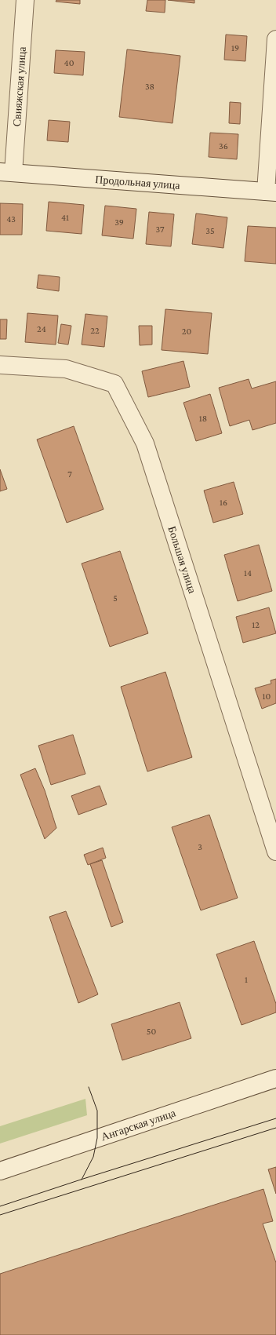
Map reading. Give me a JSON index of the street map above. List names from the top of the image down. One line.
{"streets":{"street":["Свияжская улица","Продольная улица","Большая улица","Ангарская улица"]},"crossings":[["Свияжская улица","Продольная улица"]],"house_numbers":["19","40","38","36","41","43","39","37","35","24","22","20","18","7","16","14","5","12","10","3","1","50"]}
